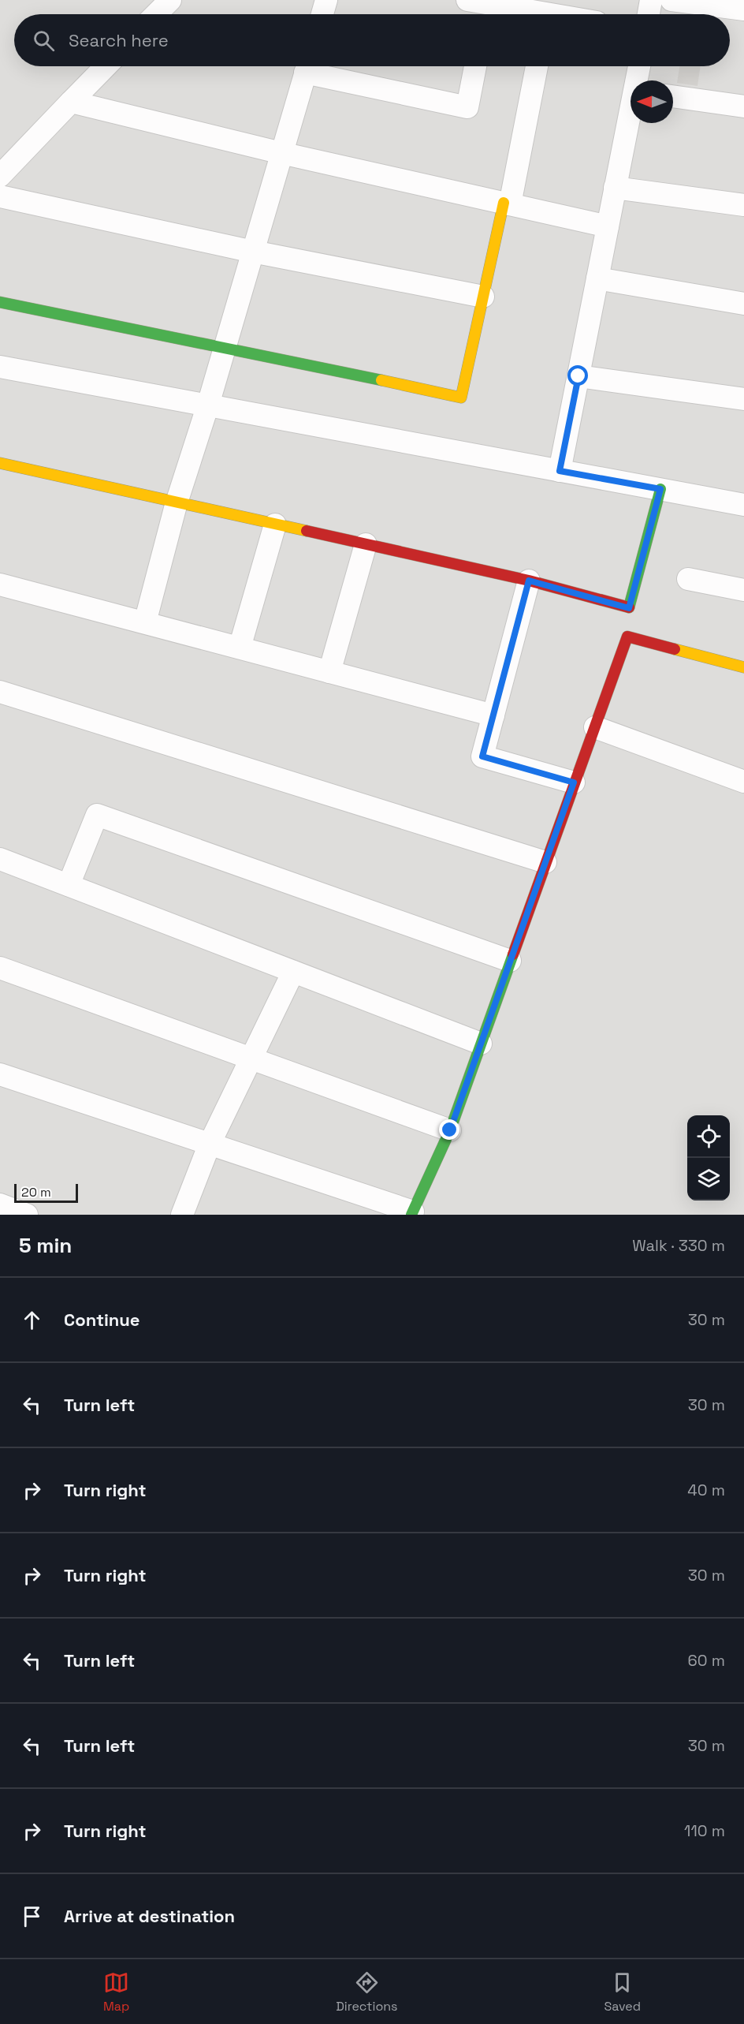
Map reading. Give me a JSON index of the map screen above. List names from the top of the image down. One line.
{"scale_bar":"20 m","north":"left","page":{"search":"Search here","scale":"20 m","heading":["5 min","Walk · 330 m"],"list":[["Continue","30 m"],["Turn left","30 m"],["Turn right","40 m"],["Turn right","30 m"],["Turn left","60 m"],["Turn left","30 m"],["Turn right","110 m"],"Arrive at destination"],"nav":["Map","Directions","Saved"]}}
